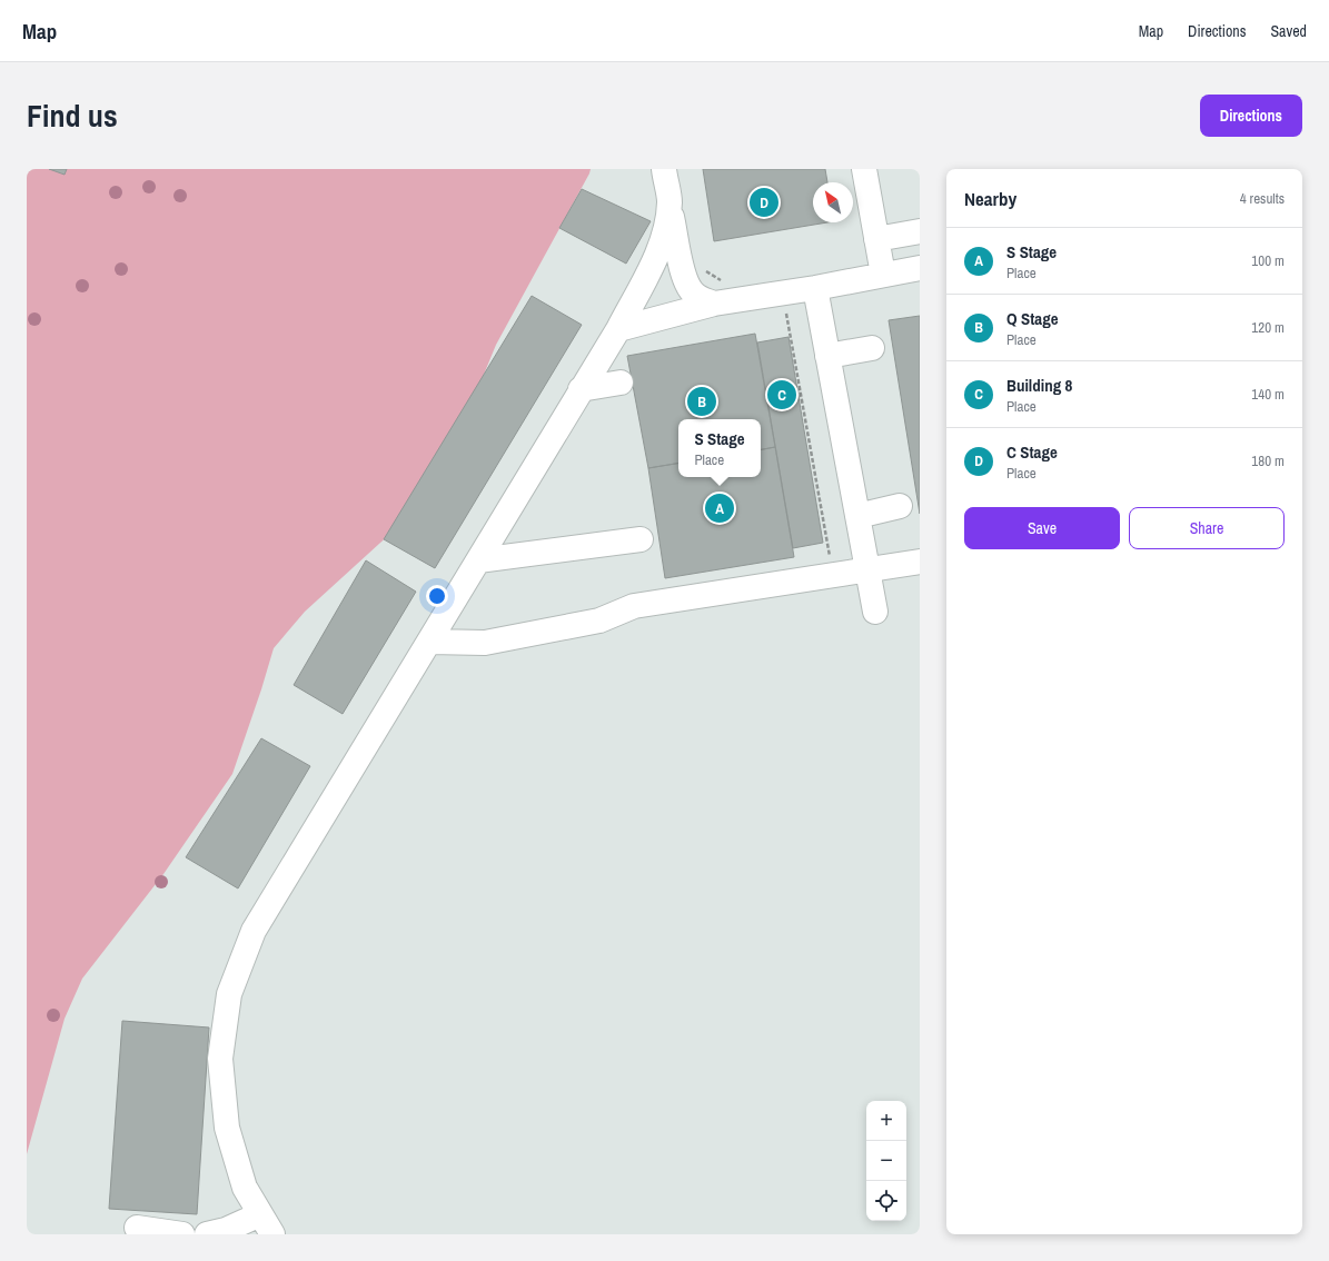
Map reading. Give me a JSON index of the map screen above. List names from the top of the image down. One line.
{"north":"top left","page":{"header":"Map","nav":["Map","Directions","Saved"],"title":"Find us","buttons":["Directions",["Save","Share"]],"heading":["Nearby","4 results"],"pins":["D","C","B","A"],"list":[{"mark":"A","name":"S Stage","note":"Place","value":"100 m"},{"mark":"B","name":"Q Stage","note":"Place","value":"120 m"},{"mark":"C","name":"Building 8","note":"Place","value":"140 m"},{"mark":"D","name":"C Stage","note":"Place","value":"180 m"}],"popup":["S Stage","Place"],"map_buttons":["+","−"]}}
